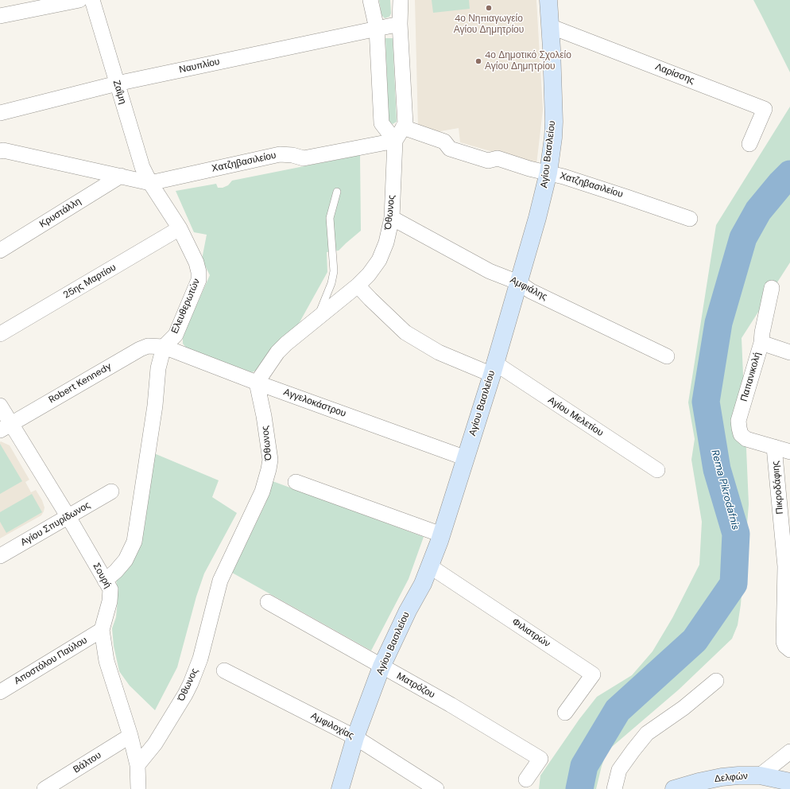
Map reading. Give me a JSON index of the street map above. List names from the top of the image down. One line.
{"streets":{"street":["Ναυπλίου","Λαρίσσης","Ζαΐμη","Αγίου Βασιλείου","Χατζηβασιλείου","Όθωνος","Κρυστάλλη","25ης Μαρτίου","Αμφιάλης","Ελευθερωτών","Παπανικολή","Robert Kennedy","Αγγελοκάστρου","Αγίου Μελετίου","Πικροδάφιης","Αγίου Σπυρίδωνος","Σουρή","Φιλιατρών","Αποστόλου Παύλου","Ματρόζου","Αμφιλοχίας","Βάλτου","Δελφών"]},"crossings":[["Ναυπλίου","Ζαΐμη"],["Ναυπλίου","Όθωνος"],["Λαρίσσης","Αγίου Βασιλείου"],["Ζαΐμη","Χατζηβασιλείου"],["Ζαΐμη","Ελευθερωτών"],["Αγίου Βασιλείου","Χατζηβασιλείου"],["Αγίου Βασιλείου","Αμφιάλης"],["Αγίου Βασιλείου","Αγγελοκάστρου"],["Αγίου Βασιλείου","Αγίου Μελετίου"],["Αγίου Βασιλείου","Φιλιατρών"],["Αγίου Βασιλείου","Ματρόζου"],["Αγίου Βασιλείου","Αμφιλοχίας"],["Χατζηβασιλείου","Όθωνος"],["Χατζηβασιλείου","Ελευθερωτών"],["Όθωνος","Αμφιάλης"],["Όθωνος","Αγγελοκάστρου"],["Όθωνος","Αγίου Μελετίου"],["Όθωνος","Σουρή"],["25ης Μαρτίου","Ελευθερωτών"],["Ελευθερωτών","Robert Kennedy"],["Ελευθερωτών","Αγγελοκάστρου"],["Παπανικολή","Πικροδάφιης"],["Robert Kennedy","Αγγελοκάστρου"],["Robert Kennedy","Σουρή"],["Αγίου Σπυρίδωνος","Σουρή"],["Σουρή","Αποστόλου Παύλου"],["Σουρή","Βάλτου"]],"water":["Rema Pikrodafnis"],"places":["4ο Νηπιαγωγείο Αγίου Δημητρίου","4ο Δημοτικό Σχολείο Αγίου Δημητρίου"]}
